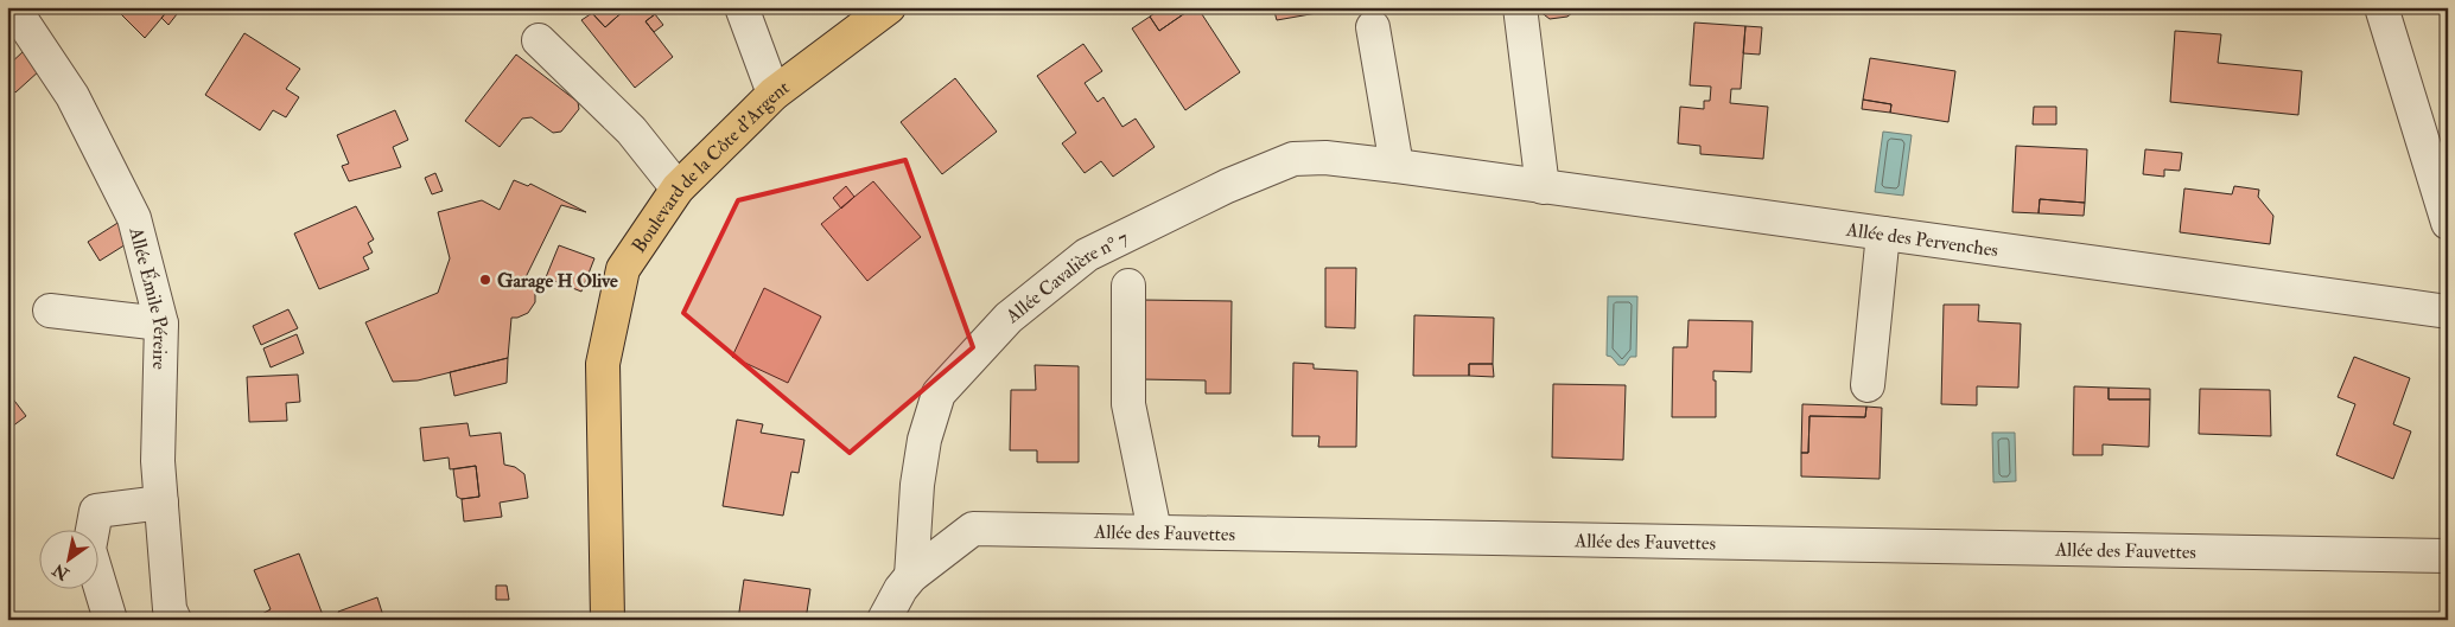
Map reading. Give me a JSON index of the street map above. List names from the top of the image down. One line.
{"streets":{"main road":["Boulevard de la Côte d'Argent"],"street":["Allée des Pervenches","Allée Cavalière n° 7","Allée Émile Péreire","Allée des Fauvettes"]},"crossings":[["Allée des Pervenches","Allée Cavalière n° 7"],["Allée Cavalière n° 7","Allée des Fauvettes"]],"places":["Garage H Olive"],"north":"bottom left"}
